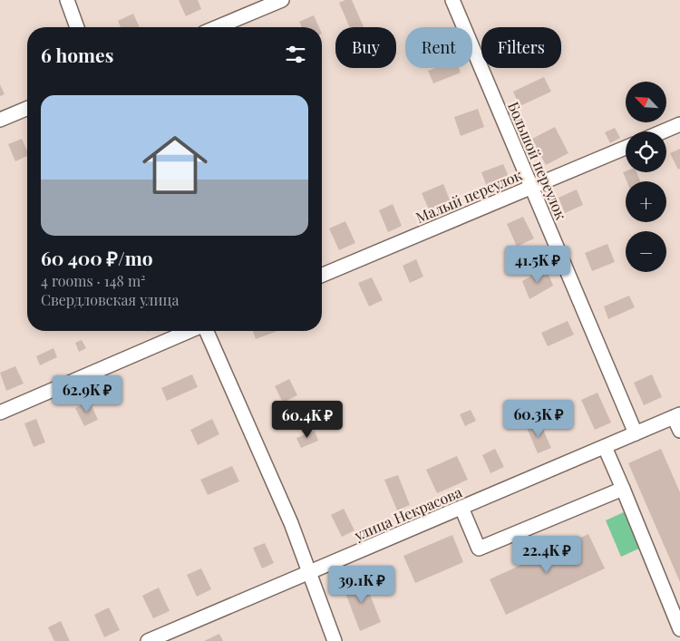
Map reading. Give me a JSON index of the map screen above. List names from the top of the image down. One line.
{"streets":{"street":["Большой переулок","Малый переулок","улица Некрасова"]},"crossings":[["Большой переулок","Малый переулок"],["Большой переулок","улица Некрасова"]],"north":"top left","page":{"chip":["Buy","Rent","Filters"],"heading":"6 homes","map_buttons":["+","−"],"list":[{"name":"60 400 ₽/mo","note":"4 rooms · 148 m² · Свердловская улица"}],"price":["41.5K ₽","62.9K ₽","60.3K ₽","60.4K ₽","22.4K ₽","39.1K ₽"]}}
